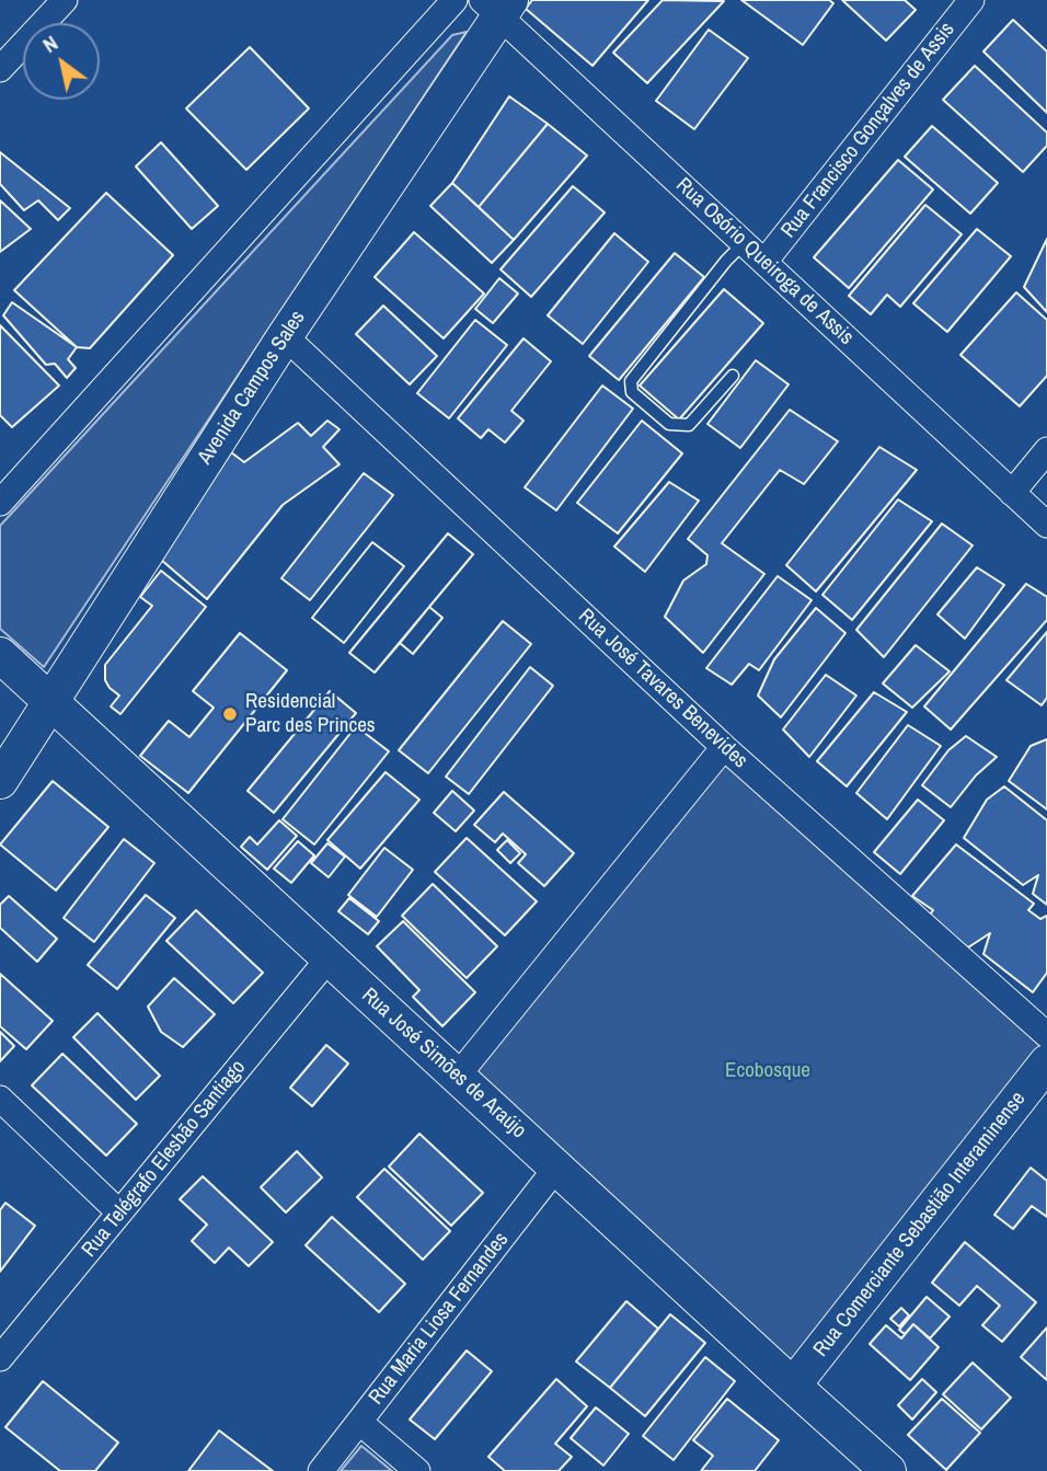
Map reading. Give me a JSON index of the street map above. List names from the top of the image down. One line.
{"streets":{"street":["Rua Francisco Gonçalves de Assis","Rua Osório Queiroga de Assis","Avenida Campos Sales","Rua José Tavares Benevides","Rua José Simões de Araújo","Rua Telégrafo Elesbão Santiago","Rua Comerciante Sebastião Interaminense","Rua Maria Liosa Fernandes"]},"crossings":[["Rua Francisco Gonçalves de Assis","Rua Osório Queiroga de Assis"],["Rua Osório Queiroga de Assis","Avenida Campos Sales"],["Avenida Campos Sales","Rua José Tavares Benevides"],["Avenida Campos Sales","Rua José Simões de Araújo"],["Rua José Simões de Araújo","Rua Telégrafo Elesbão Santiago"],["Rua José Simões de Araújo","Rua Comerciante Sebastião Interaminense"],["Rua José Simões de Araújo","Rua Maria Liosa Fernandes"]],"parks":["Ecobosque"],"places":["Residencial Parc des Princes"],"north":"top left"}
